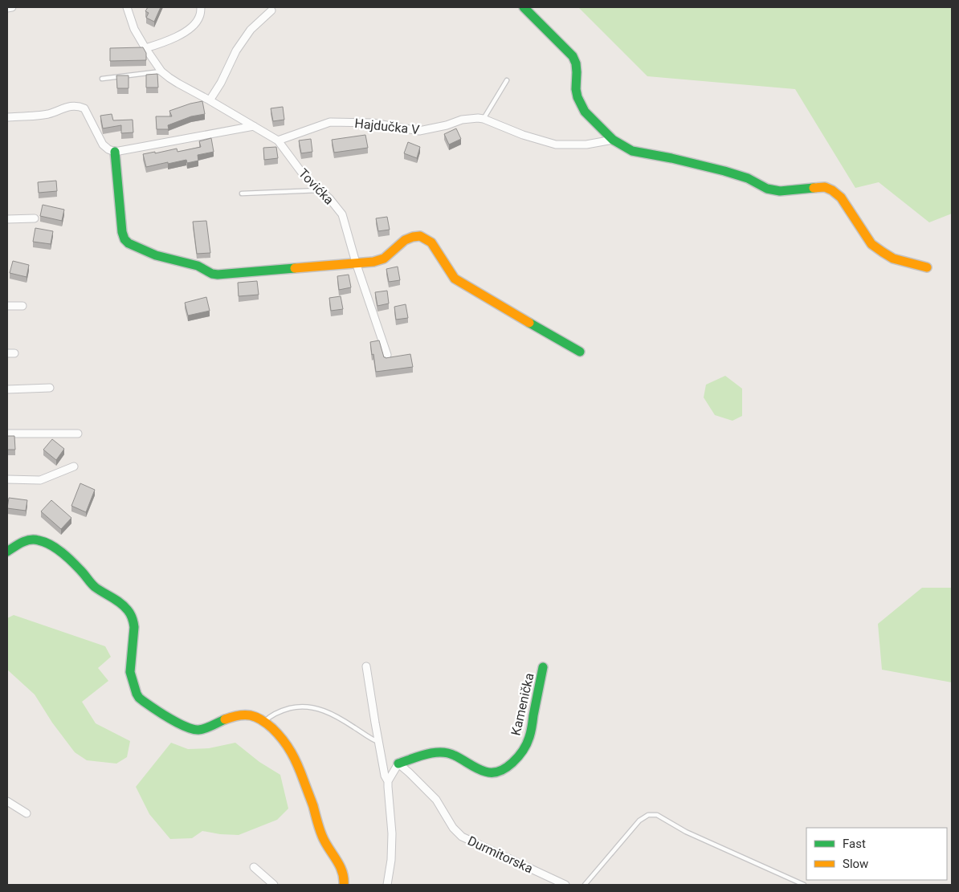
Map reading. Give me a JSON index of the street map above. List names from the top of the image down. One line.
{"streets":{"street":["Hajdučka V","Tovićka","Kamenička","Durmitorska"]},"crossings":[["Hajdučka V","Tovićka"],["Kamenička","Durmitorska"]],"legend":["Fast","Slow"]}
